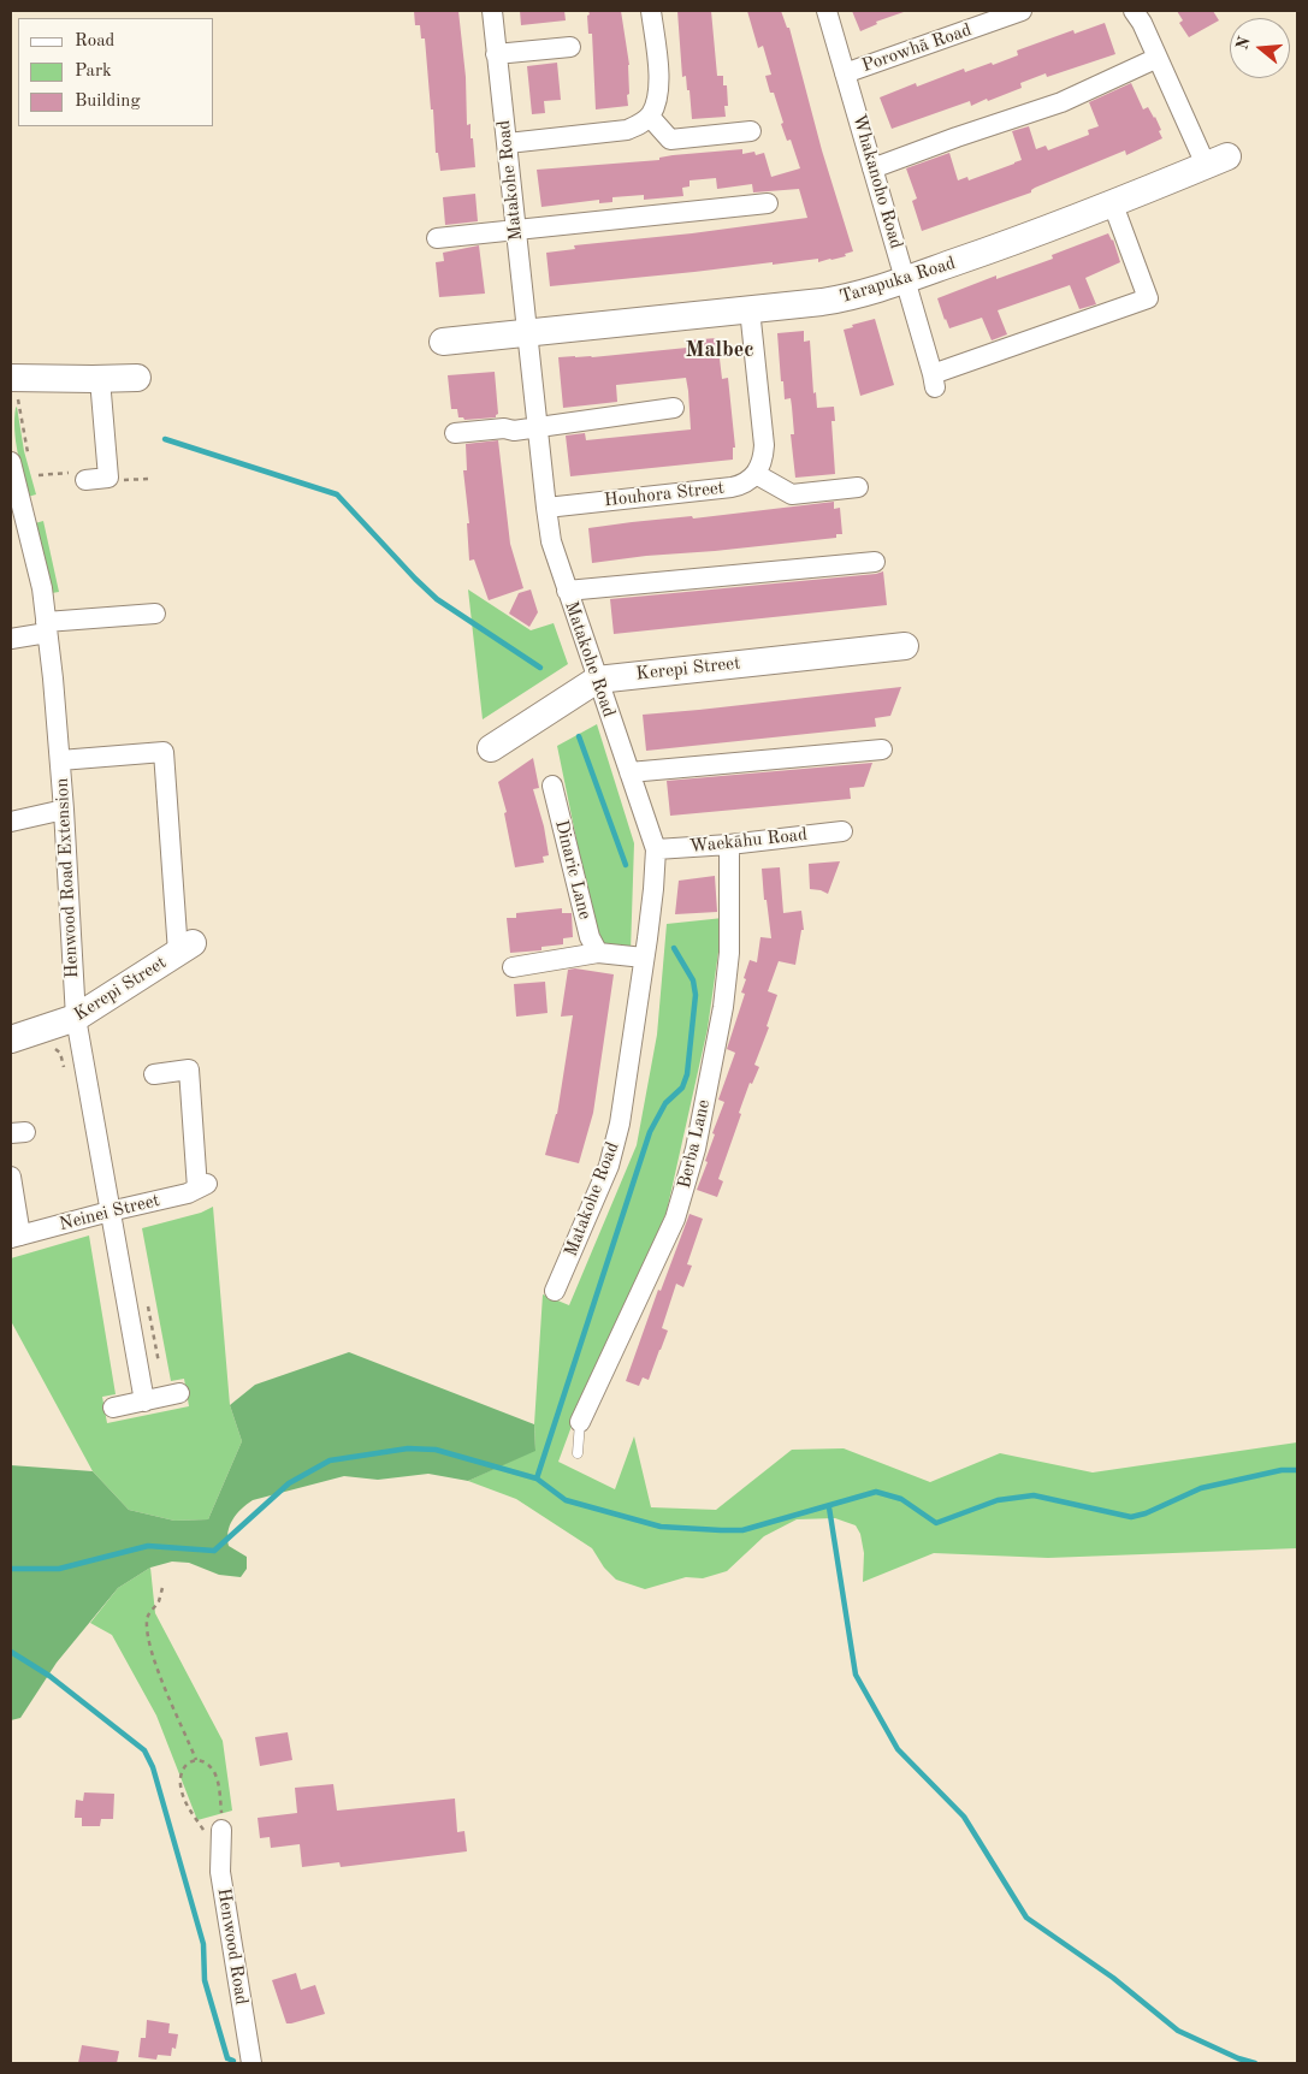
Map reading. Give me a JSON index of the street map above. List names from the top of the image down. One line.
{"streets":{"street":["Porowhā Road","Matakohe Road","Whakanoho Road","Tarapuka Road","Houhora Street","Kerepi Street","Waekāhu Road","Dinaric Lane","Henwood Road Extension","Berba Lane","Neinei Street","Henwood Road"]},"crossings":[["Porowhā Road","Whakanoho Road"],["Matakohe Road","Tarapuka Road"],["Matakohe Road","Houhora Street"],["Matakohe Road","Kerepi Street"],["Matakohe Road","Waekāhu Road"],["Whakanoho Road","Tarapuka Road"],["Kerepi Street","Henwood Road Extension"],["Waekāhu Road","Berba Lane"],["Henwood Road Extension","Neinei Street"]],"districts":["Malbec"],"legend":["Road","Park","Building"],"north":"left"}
